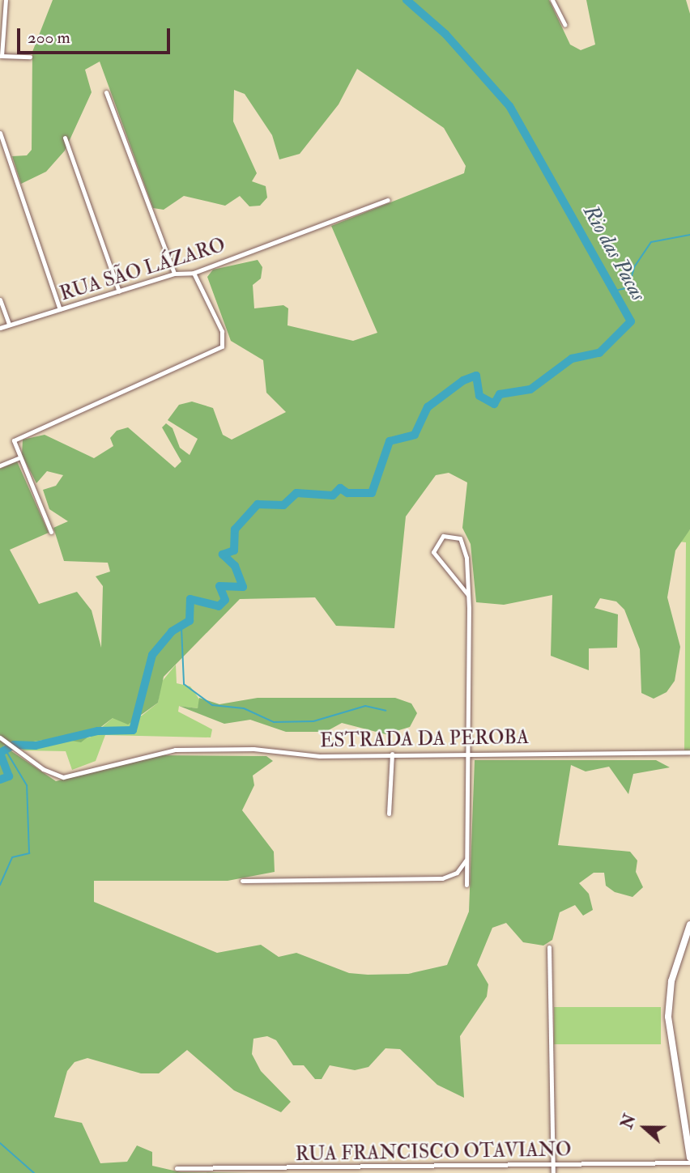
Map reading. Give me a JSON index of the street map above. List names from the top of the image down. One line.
{"streets":{"street":["RUA SÃO LÁZARO","ESTRADA DA PEROBA","RUA FRANCISCO OTAVIANO"]},"water":["Rio das Pacas"],"scale_bar":"200 m","north":"left"}
